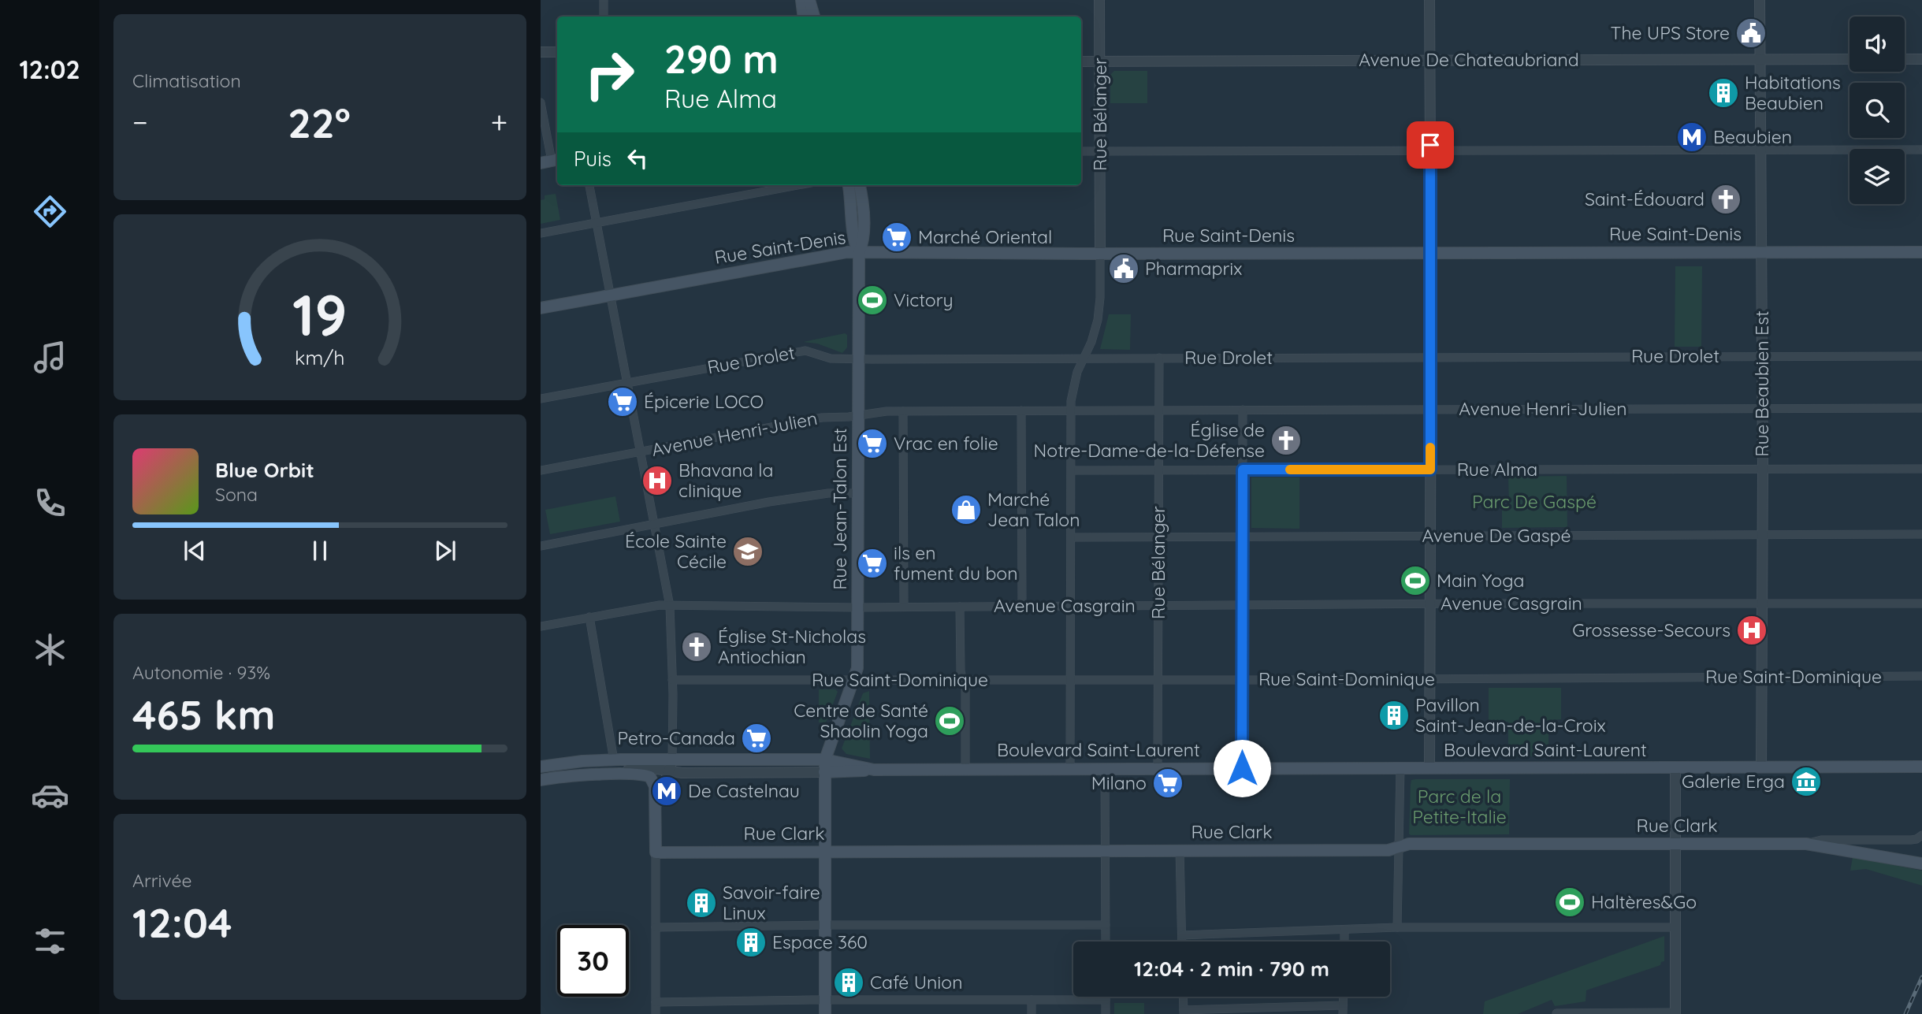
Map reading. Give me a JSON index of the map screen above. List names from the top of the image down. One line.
{"streets":{"main road":["Rue Saint-Denis","Rue Jean-Talon Est","Boulevard Saint-Laurent","Rue Clark"],"street":["Avenue De Chateaubriand","Rue Bélanger","Rue Drolet","Rue Beaubien Est","Avenue Henri-Julien","Rue Alma","Avenue De Gaspé","Avenue Casgrain","Rue Saint-Dominique"]},"crossings":[["Avenue De Chateaubriand","Rue Bélanger"],["Avenue De Chateaubriand","Rue Beaubien Est"],["Rue Bélanger","Rue Saint-Denis"],["Rue Bélanger","Rue Drolet"],["Rue Bélanger","Avenue Henri-Julien"],["Rue Bélanger","Rue Alma"],["Rue Bélanger","Avenue De Gaspé"],["Rue Bélanger","Avenue Casgrain"],["Rue Bélanger","Rue Saint-Dominique"],["Rue Bélanger","Boulevard Saint-Laurent"],["Rue Saint-Denis","Rue Beaubien Est"],["Rue Saint-Denis","Rue Jean-Talon Est"],["Rue Drolet","Rue Beaubien Est"],["Rue Drolet","Rue Jean-Talon Est"],["Rue Beaubien Est","Avenue Henri-Julien"],["Rue Beaubien Est","Rue Alma"],["Rue Beaubien Est","Avenue De Gaspé"],["Rue Beaubien Est","Avenue Casgrain"],["Rue Beaubien Est","Rue Saint-Dominique"],["Rue Beaubien Est","Boulevard Saint-Laurent"],["Avenue Henri-Julien","Rue Jean-Talon Est"],["Rue Jean-Talon Est","Avenue Casgrain"],["Rue Jean-Talon Est","Rue Saint-Dominique"],["Rue Jean-Talon Est","Boulevard Saint-Laurent"],["Rue Jean-Talon Est","Rue Clark"]],"parks":["Parc De Gaspé","Parc de la Petite-Italie"],"places":{"public building":["The UPS Store","Pharmaprix"],"building":["Habitations Beaubien","Pavillon Saint-Jean-de-la-Croix","Savoir-faire Linux","Espace 360","Café Union"],"metro station":["Beaubien","De Castelnau"],"church":["Saint-Édouard","Église de Notre-Dame-de-la-Défense","Église St-Nicholas Antiochian"],"supermarket":["Marché Oriental","Épicerie LOCO","Vrac en folie","ils en fument du bon","Petro-Canada","Milano"],"sports":["Victory","Main Yoga","Centre de Santé Shaolin Yoga","Haltères&Go"],"hospital":["Bhavana la clinique","Grossesse-Secours"],"shop":["Marché Jean Talon"],"school or university":["École Sainte Cécile"],"museum":["Galerie Erga"]},"page":{"tabs":"12:02","tile":["Climatisation",["Autonomie · 93%","465 km"],["Arrivée","12:04"]],"turn":["290 m","Rue Alma"],"heat":["−","22°","+"],"then":"Puis","song":["Blue Orbit","Sona"],"limit":"30","trip":"12:04 · 2 min · 790 m","gauge":["19","km/h"]}}
